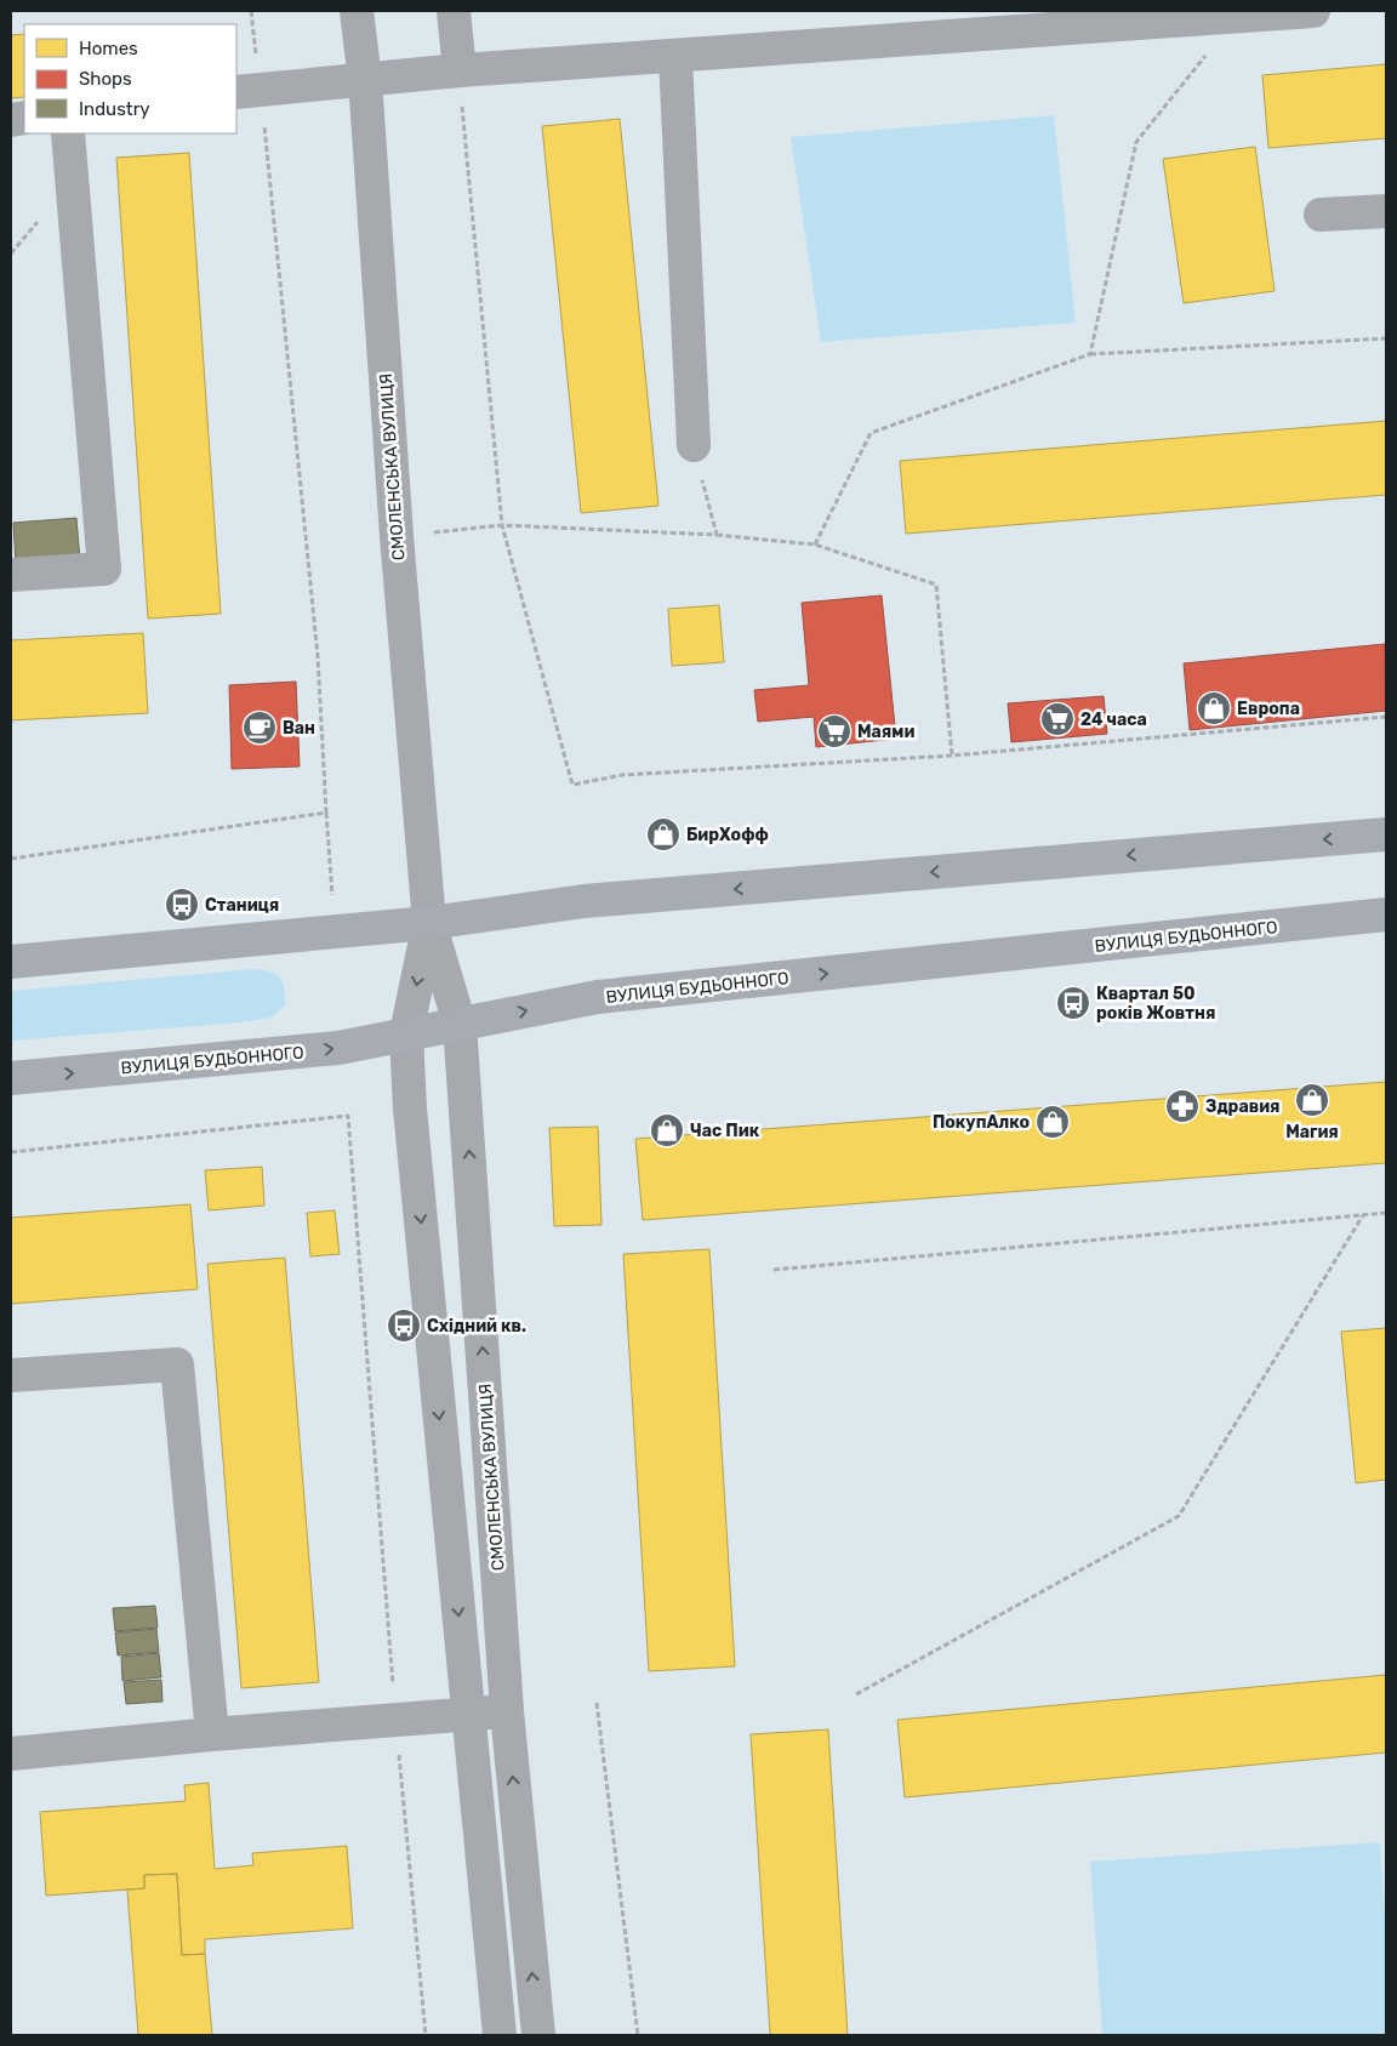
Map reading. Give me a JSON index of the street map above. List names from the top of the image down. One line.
{"streets":{"main road":["ВУЛИЦЯ БУДЬОННОГО"],"street":["СМОЛЕНСЬКА ВУЛИЦЯ"]},"crossings":[["СМОЛЕНСЬКА ВУЛИЦЯ","ВУЛИЦЯ БУДЬОННОГО"]],"places":{"shop":["Европа","БирХофф","Магия","ПокупАлко","Час Пик"],"supermarket":["24 часа","Маями"],"cafe":["Ван"],"bus stop":["Станиця","Квартал 50 років Жовтня","Східний кв."],"pharmacy":["Здравия"]},"legend":["Homes","Shops","Industry"]}
